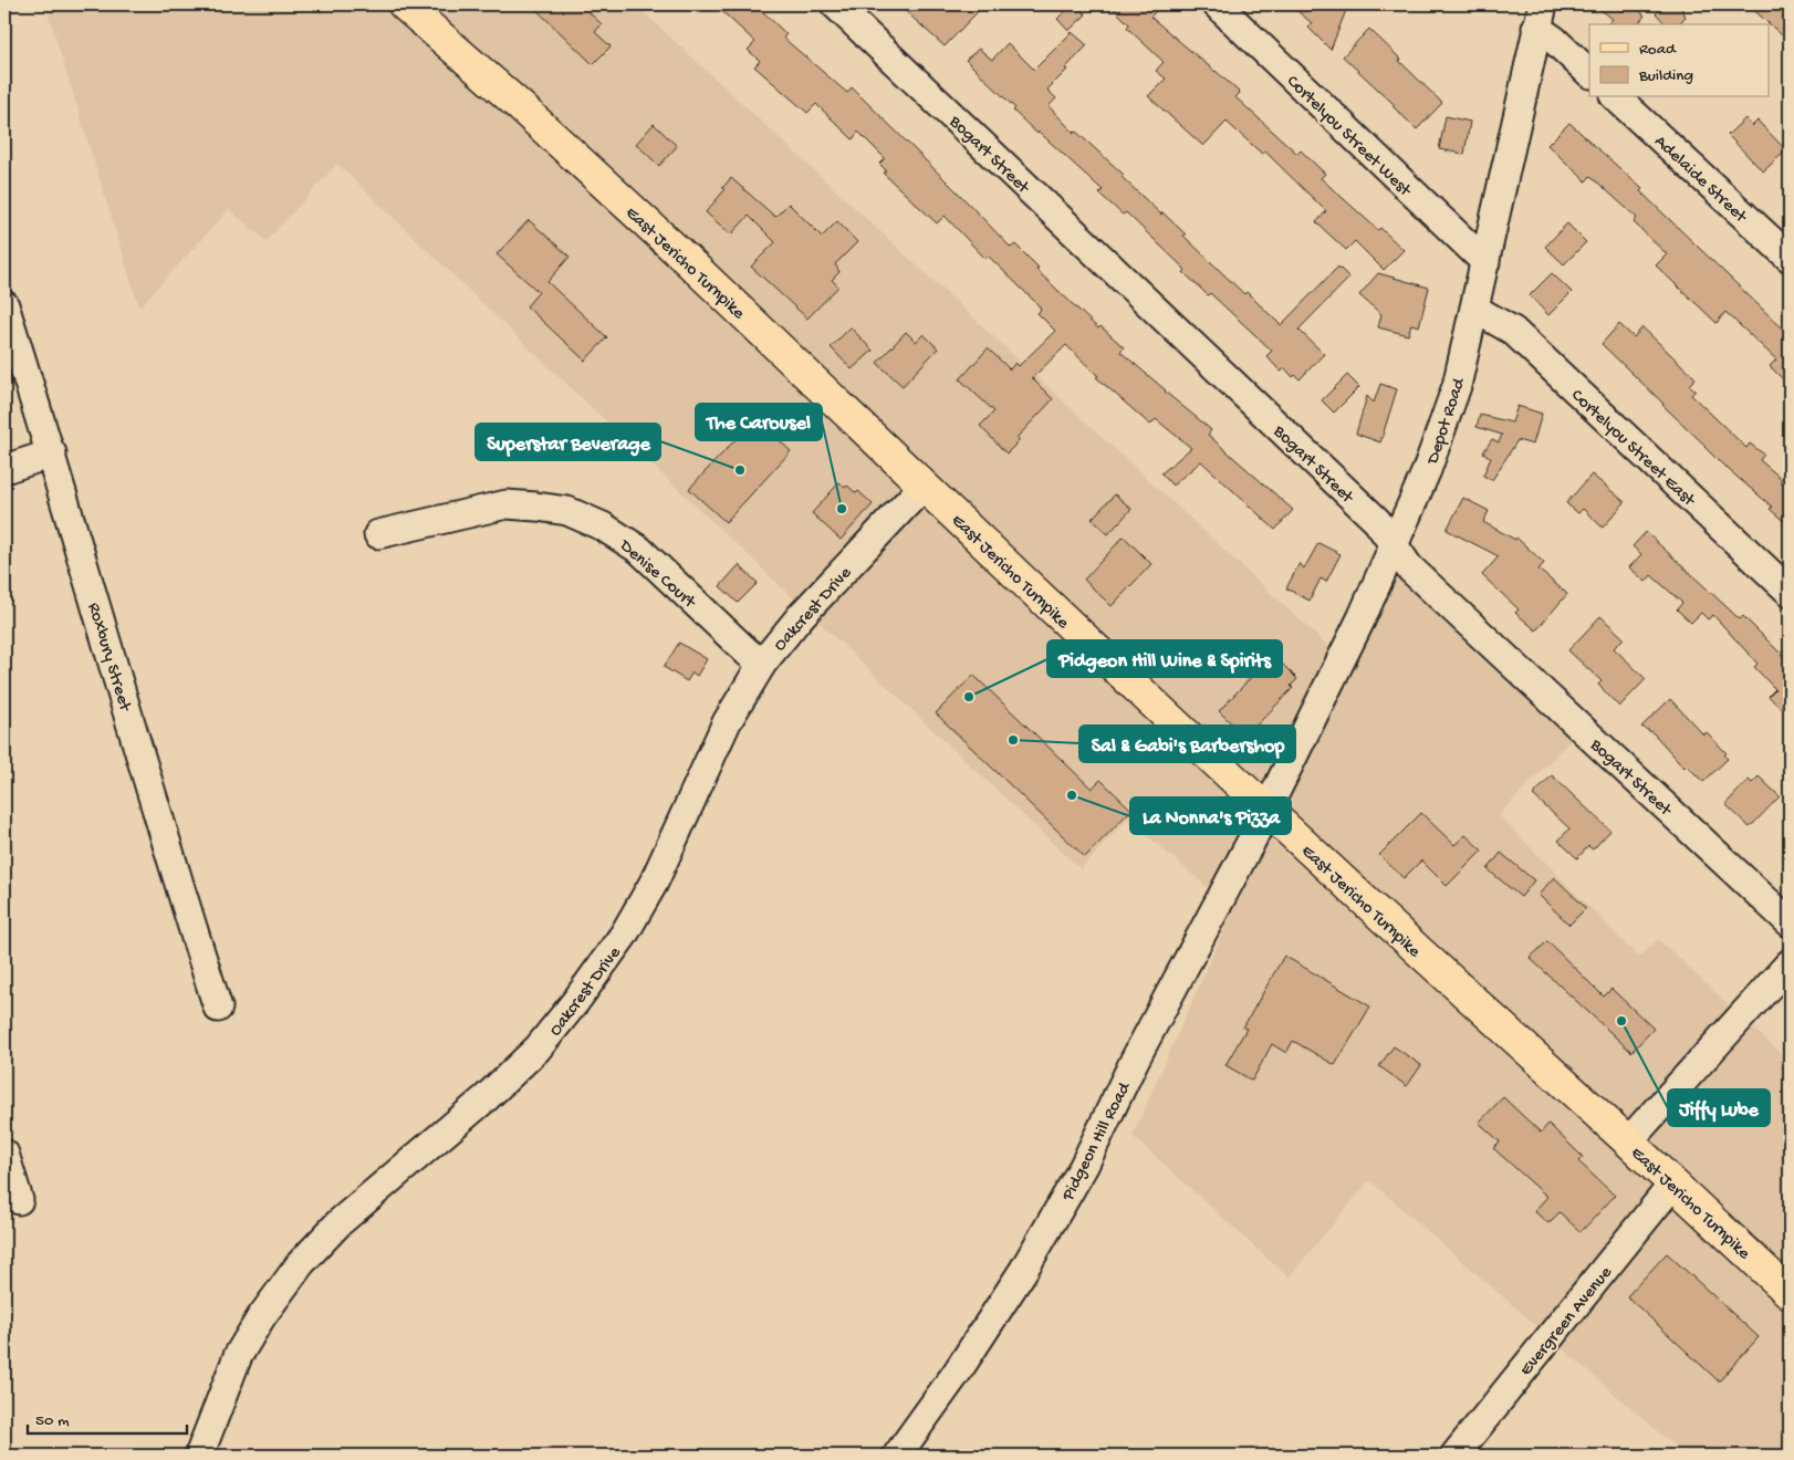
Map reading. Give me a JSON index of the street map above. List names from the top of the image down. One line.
{"streets":{"main road":["East Jericho Turnpike"],"street":["Cortelyou Street West","Bogart Street","Adelaide Street","Depot Road","Cortelyou Street East","Denise Court","Oakcrest Drive","Roxbury Street","Pidgeon Hill Road","Evergreen Avenue"]},"crossings":[["Cortelyou Street West","Depot Road"],["Bogart Street","Depot Road"],["East Jericho Turnpike","Depot Road"],["East Jericho Turnpike","Oakcrest Drive"],["East Jericho Turnpike","Pidgeon Hill Road"],["East Jericho Turnpike","Evergreen Avenue"],["Depot Road","Cortelyou Street East"],["Depot Road","Pidgeon Hill Road"],["Denise Court","Oakcrest Drive"]],"places":["Superstar Beverage","The Carousel","Pidgeon Hill Wine & Spirits","Sal & Gabi's Barbershop","La Nonna's Pizza","Jiffy Lube"],"legend":["Road","Building"],"scale_bar":"50 m"}
